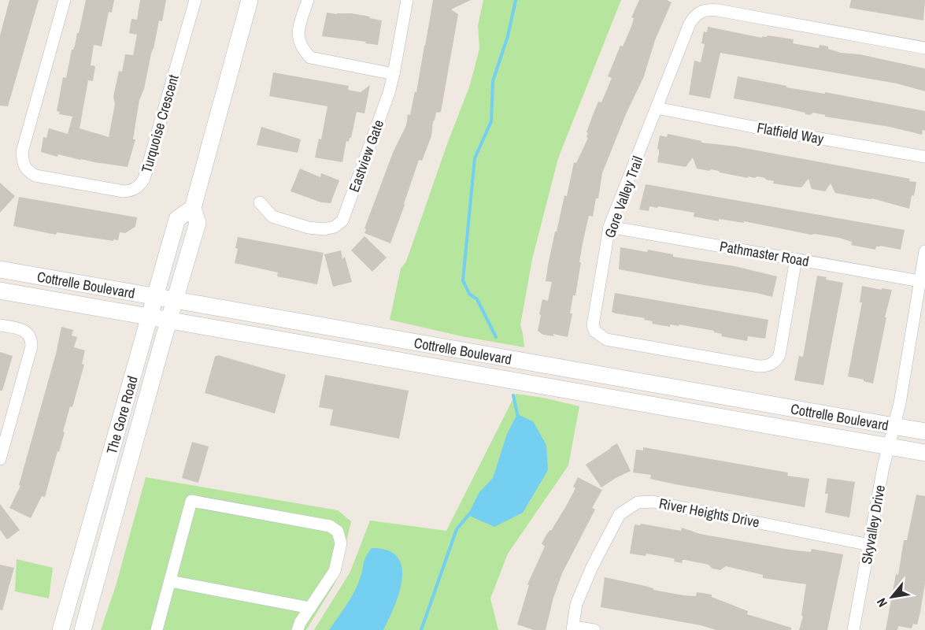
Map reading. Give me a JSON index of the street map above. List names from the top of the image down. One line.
{"streets":{"main road":["Cottrelle Boulevard","The Gore Road"],"street":["Turquoise Crescent","Flatfield Way","Eastview Gate","Gore Valley Trail","Pathmaster Road","River Heights Drive","Skyvalley Drive"]},"crossings":[["Flatfield Way","Gore Valley Trail"],["Gore Valley Trail","Pathmaster Road"],["Pathmaster Road","Skyvalley Drive"],["Cottrelle Boulevard","The Gore Road"],["Cottrelle Boulevard","Skyvalley Drive"],["River Heights Drive","Skyvalley Drive"]],"north":"bottom left"}
